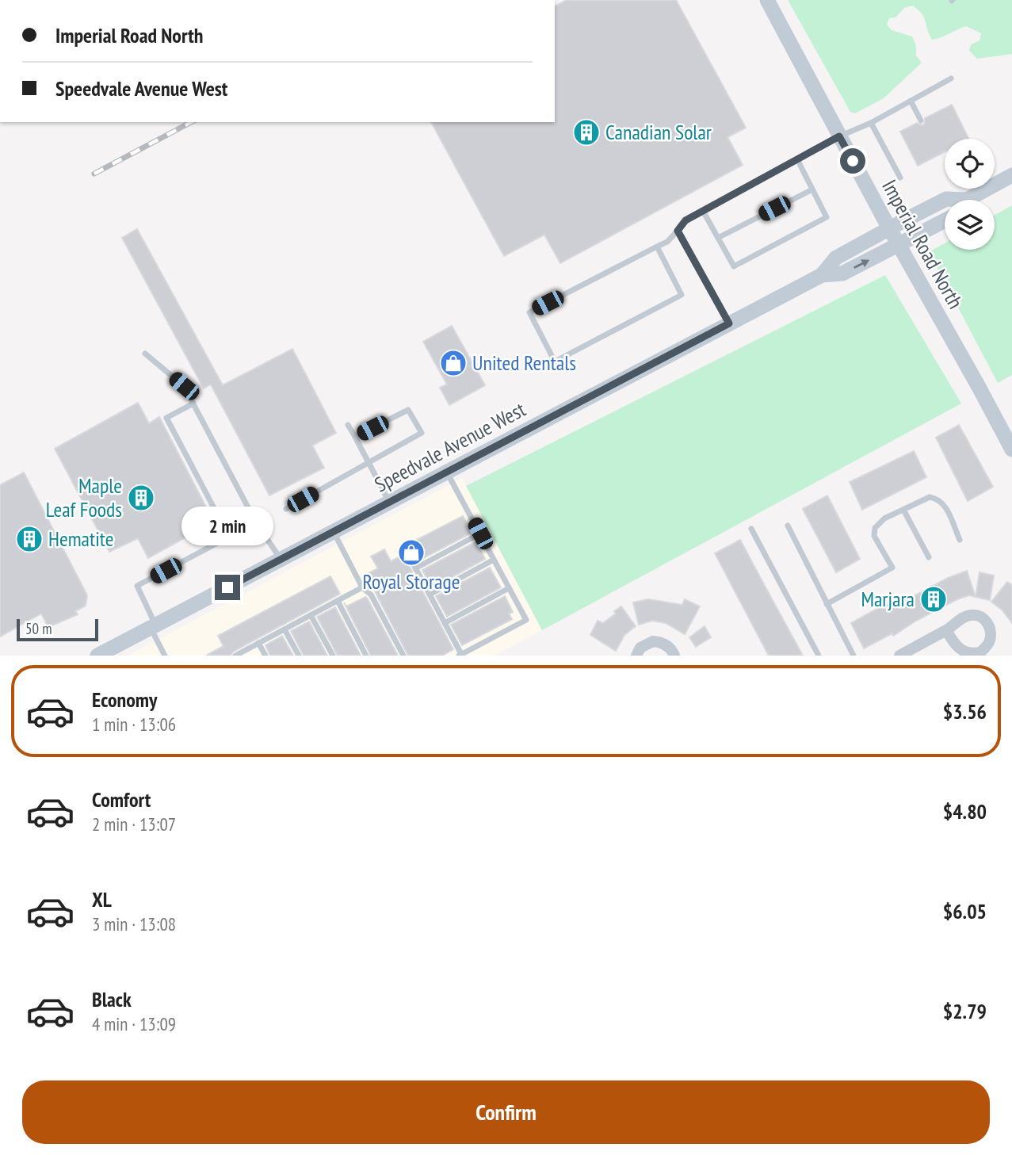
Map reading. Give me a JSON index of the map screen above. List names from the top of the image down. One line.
{"streets":{"main road":["Imperial Road North","Speedvale Avenue West"]},"crossings":[["Imperial Road North","Speedvale Avenue West"]],"places":{"building":["Canadian Solar","Maple Leaf Foods","Hematite","Marjara"],"shop":["United Rentals","Royal Storage"]},"scale_bar":"50 m","page":{"banner":["Imperial Road North","Speedvale Avenue West"],"bubble":"2 min","scale":"50 m","list":[{"name":"Economy","note":"1 min · 13:06","value":"$3.56"},{"name":"Comfort","note":"2 min · 13:07","value":"$4.80"},{"name":"XL","note":"3 min · 13:08","value":"$6.05"},{"name":"Black","note":"4 min · 13:09","value":"$2.79"}],"buttons":"Confirm"}}
